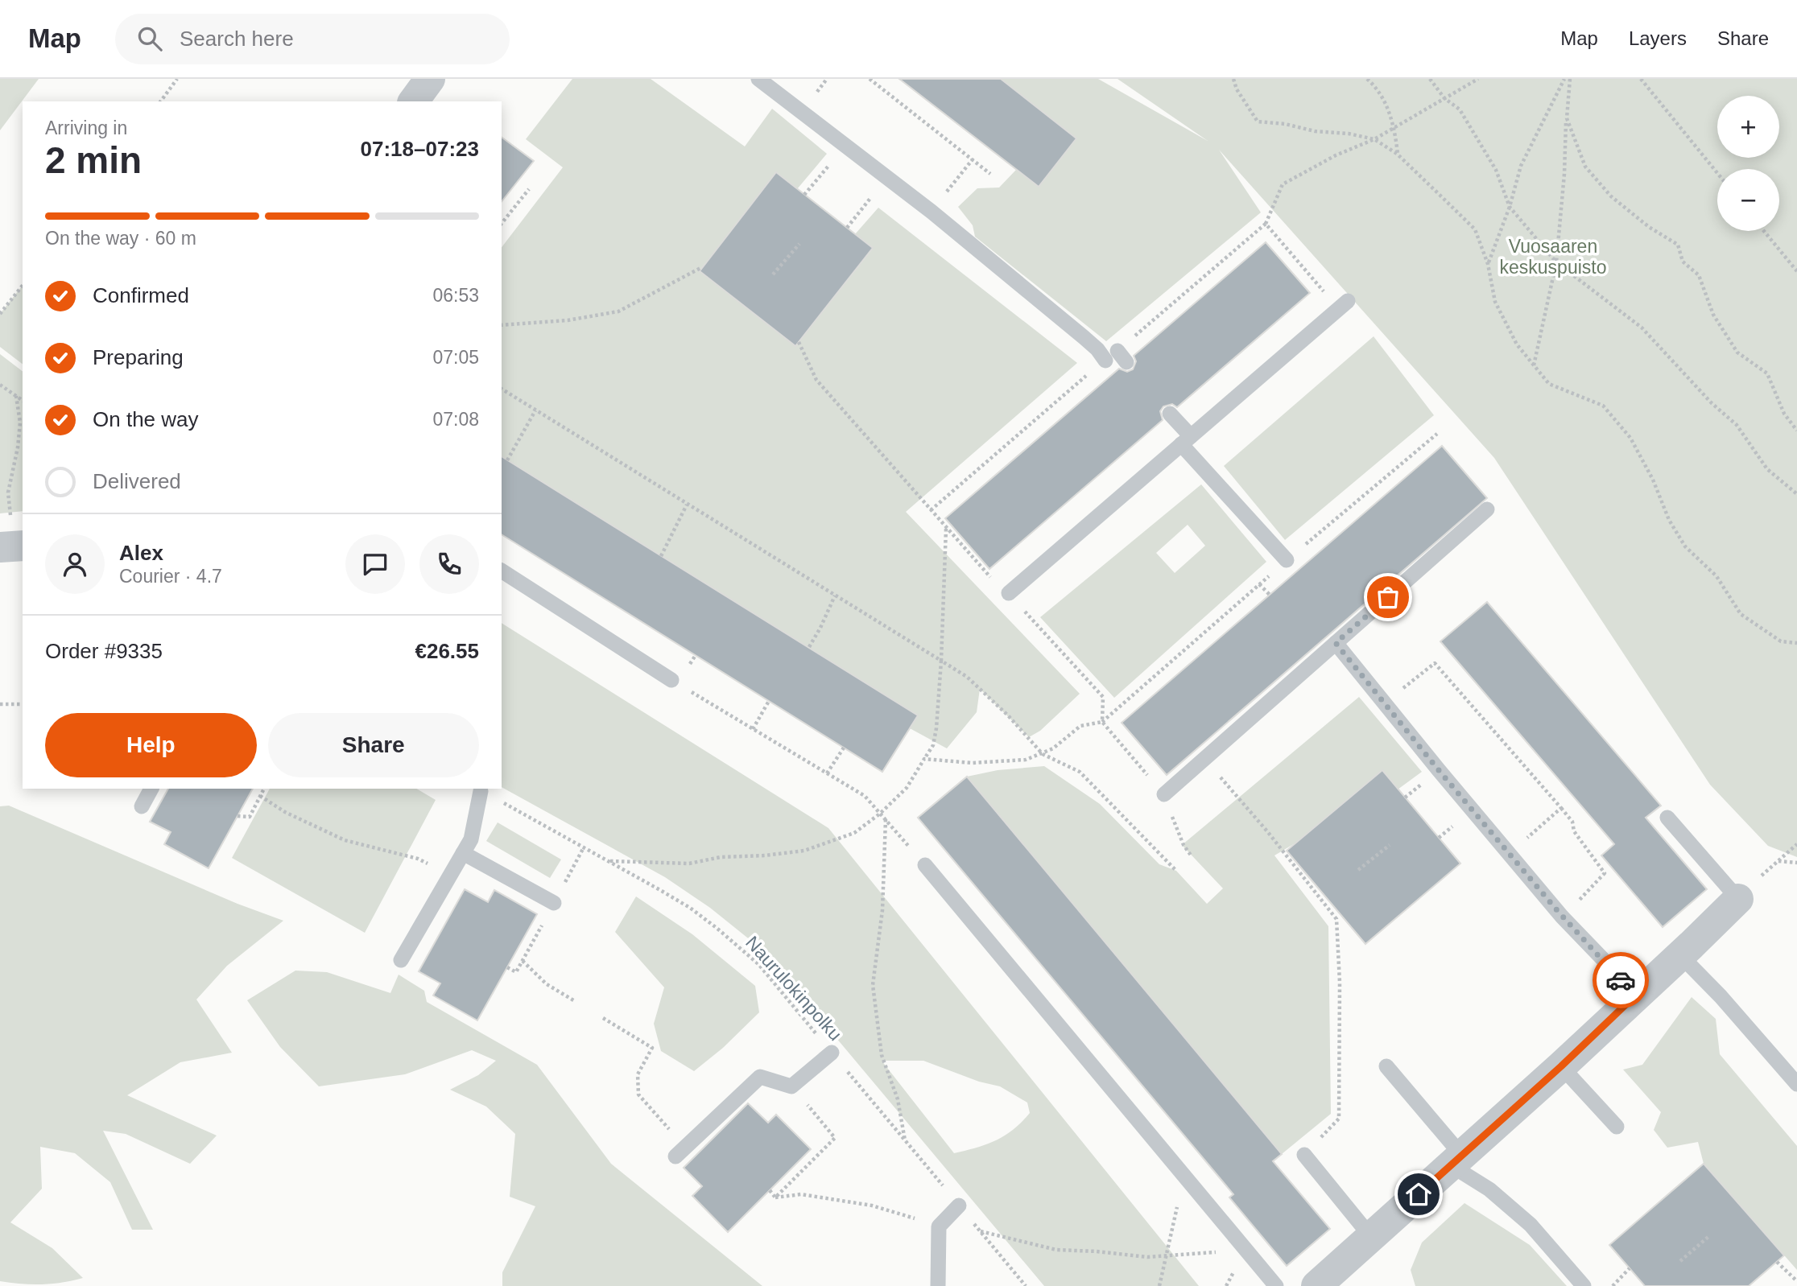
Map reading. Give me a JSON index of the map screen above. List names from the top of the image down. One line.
{"streets":{"path":["Naurulokinpolku"]},"parks":["Vuosaaren keskuspuisto"],"page":{"header":"Map","search":"Search here","nav":["Map","Layers","Share"],"map_buttons":["+","−"],"heading":["2 min","Arriving in","07:18–07:23"],"panel":["Alex","Courier · 4.7","Order #9335","€26.55"],"bar":"On the way · 60 m","list":[["Confirmed","06:53"],["Preparing","07:05"],["On the way","07:08"],"Delivered"],"buttons":["Help","Share"]}}
